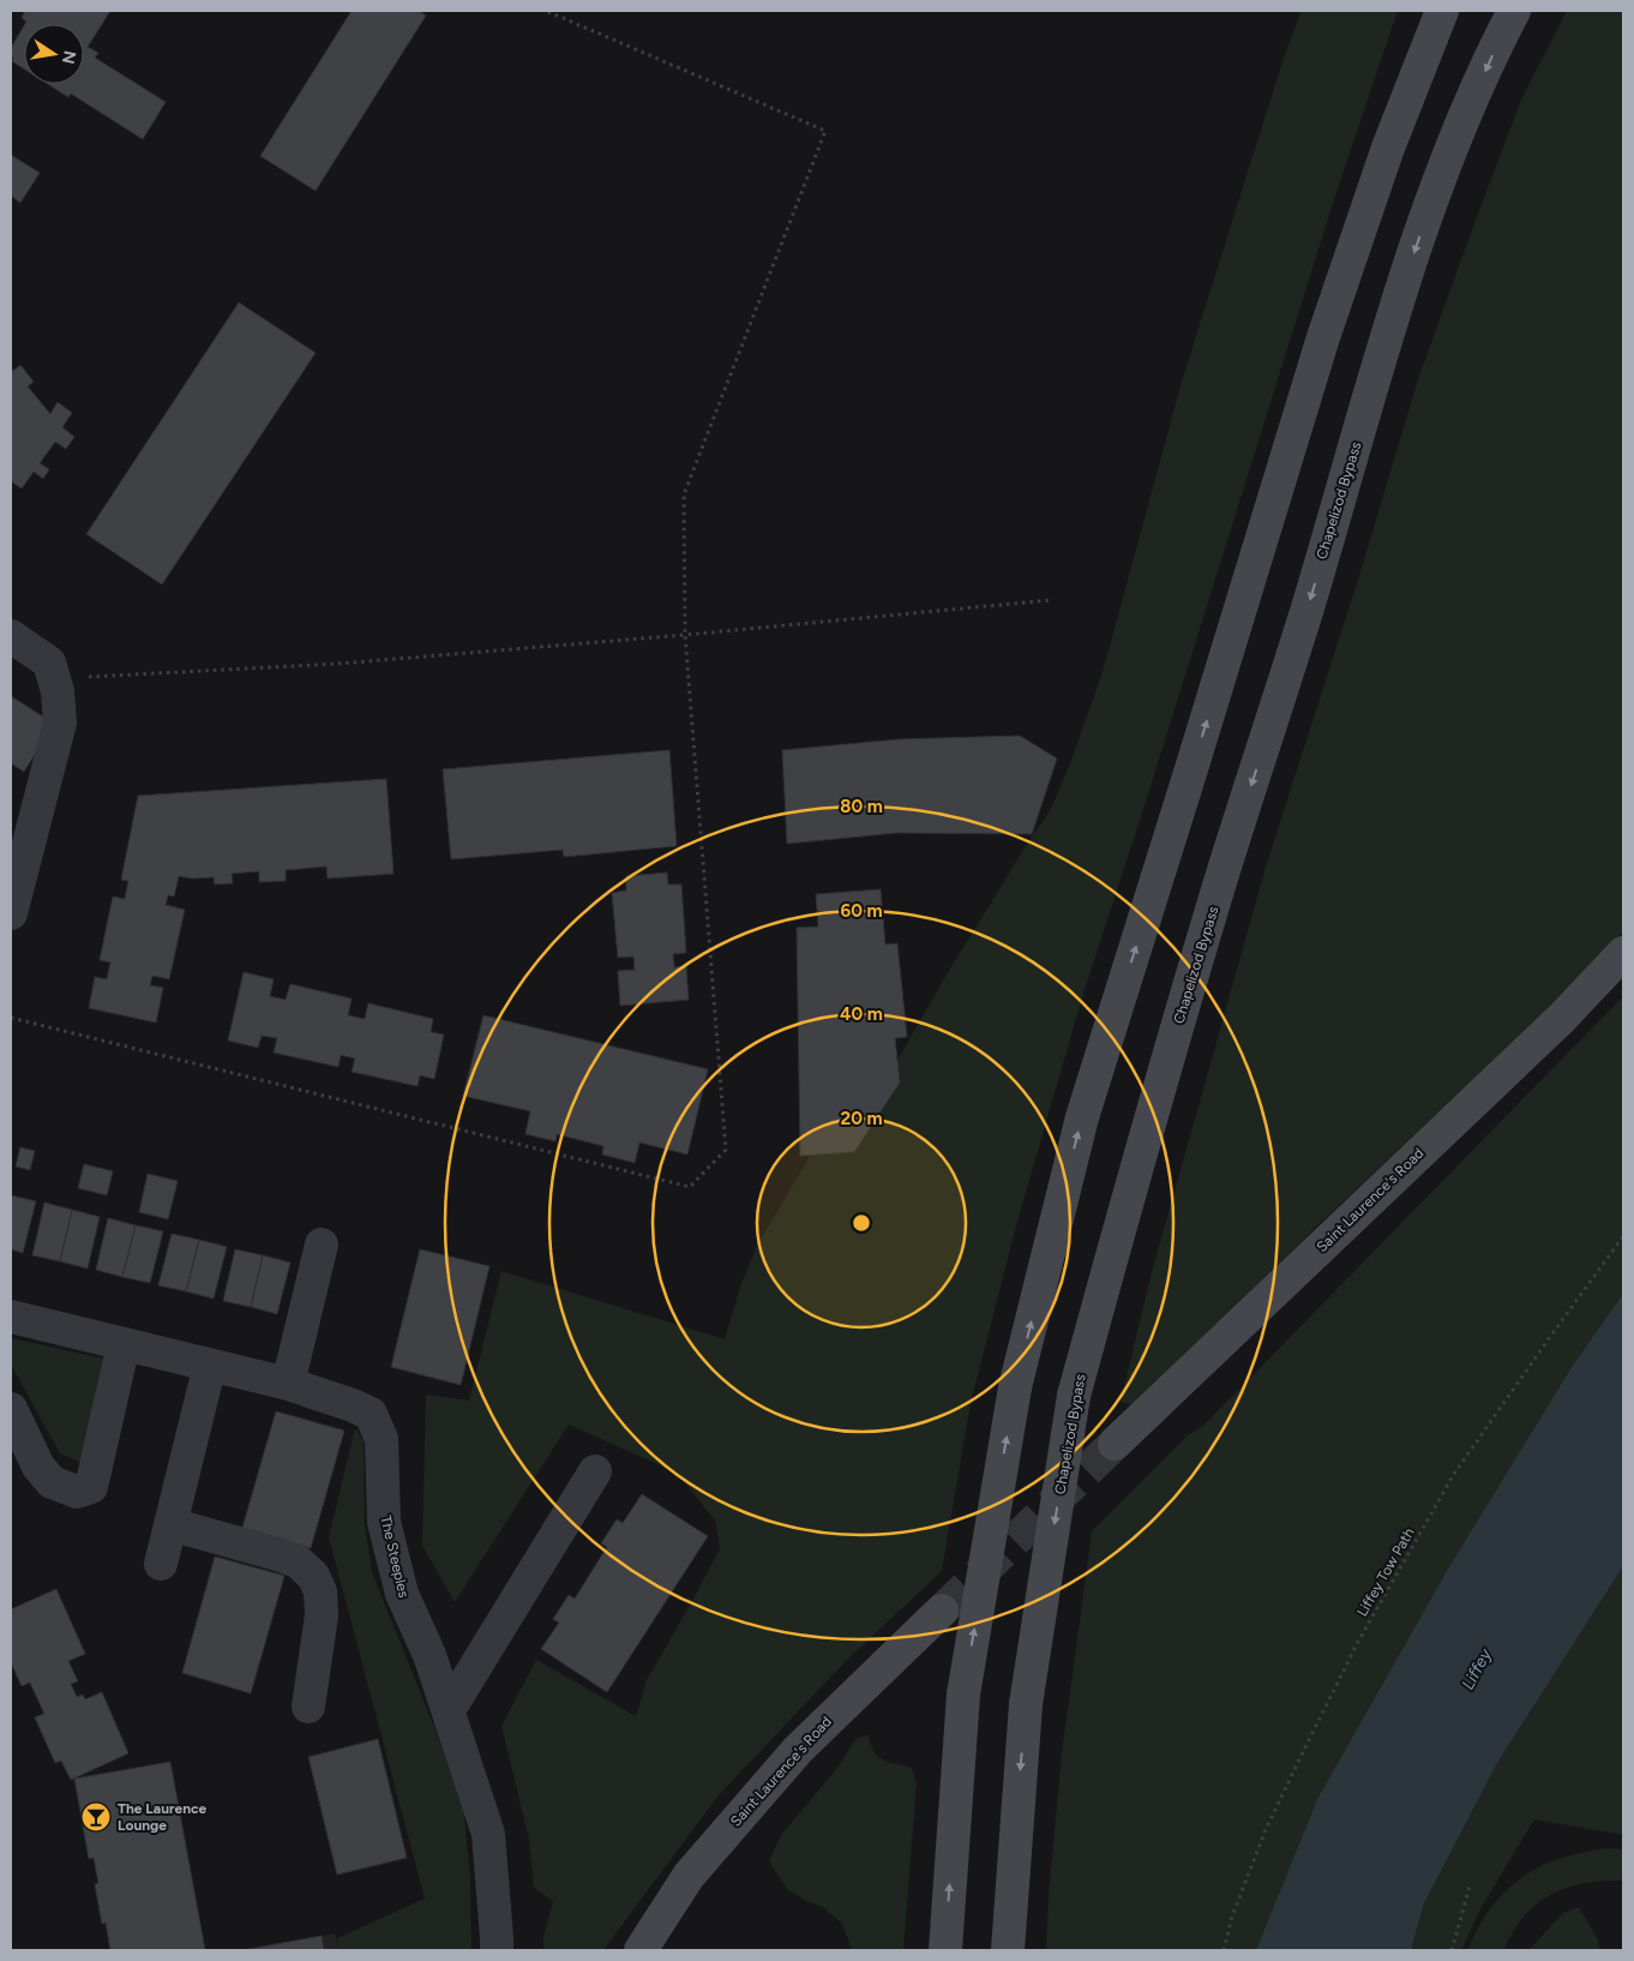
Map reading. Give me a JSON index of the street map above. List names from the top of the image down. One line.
{"streets":{"main road":["Chapelizod Bypass","Saint Laurence's Road"],"street":["The Steeples"],"path":["Liffey Tow Path"]},"water":["Liffey"],"places":{"bar":["The Laurence Lounge"]},"north":"right","rings":["80 m","60 m","40 m","20 m"]}
